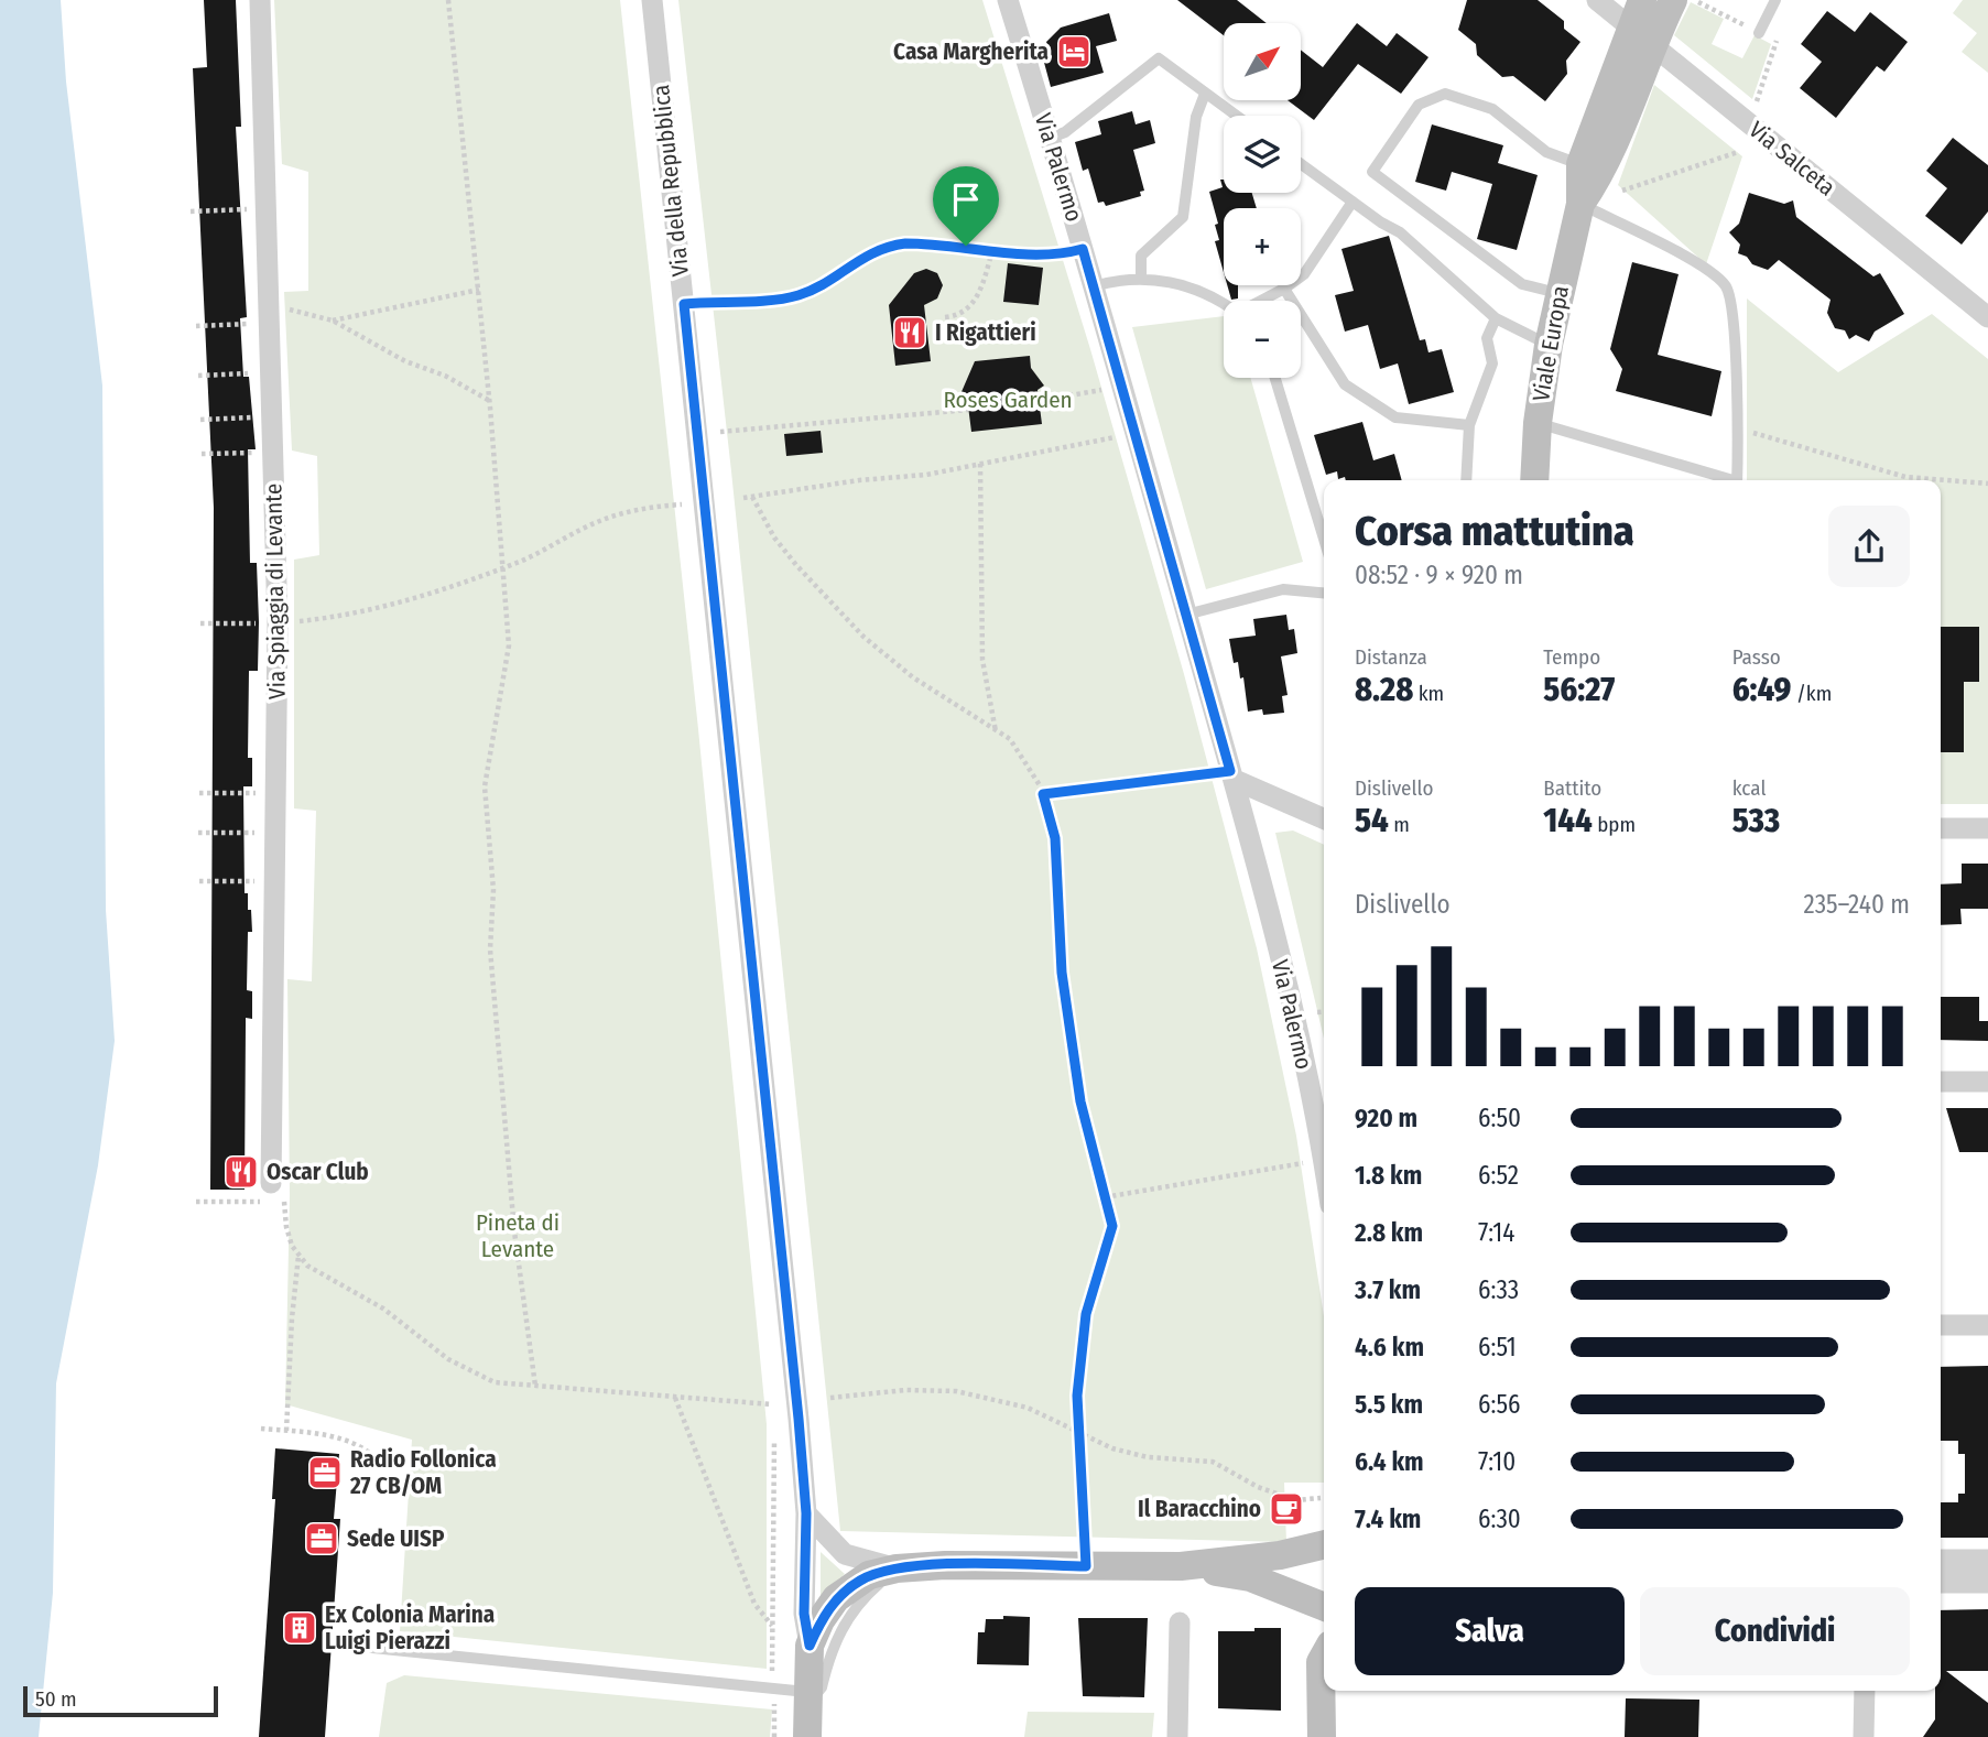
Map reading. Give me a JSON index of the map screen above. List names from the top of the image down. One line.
{"streets":{"main road":["Viale Europa"],"street":["Via Salceta","Via Palermo","Via della Repubblica","Via Spiaggia di Levante"]},"crossings":[["Via Salceta","Viale Europa"]],"parks":["Roses Garden","Pineta di Levante"],"places":{"hotel":["Casa Margherita"],"restaurant":["I Rigattieri","Oscar Club"],"office":["Radio Follonica 27 CB/OM","Sede UISP"],"cafe":["Il Baracchino"],"building":["Ex Colonia Marina Luigi Pierazzi"]},"scale_bar":"50 m","north":"top right","page":{"map_buttons":["+","−"],"heading":["Corsa mattutina","08:52 · 9 × 920 m"],"stats":[["Distanza","8.28 km"],["Tempo","56:27"],["Passo","6:49 /km"],["Dislivello","54 m"],["Battito","144 bpm"],["kcal","533"]],"chart":["Dislivello","235–240 m"],"list":[{"name":"920 m","note":"6:50"},{"name":"1.8 km","note":"6:52"},{"name":"2.8 km","note":"7:14"},{"name":"3.7 km","note":"6:33"},{"name":"4.6 km","note":"6:51"},{"name":"5.5 km","note":"6:56"},{"name":"6.4 km","note":"7:10"},{"name":"7.4 km","note":"6:30"}],"buttons":["Salva","Condividi"],"scale":"50 m"}}
